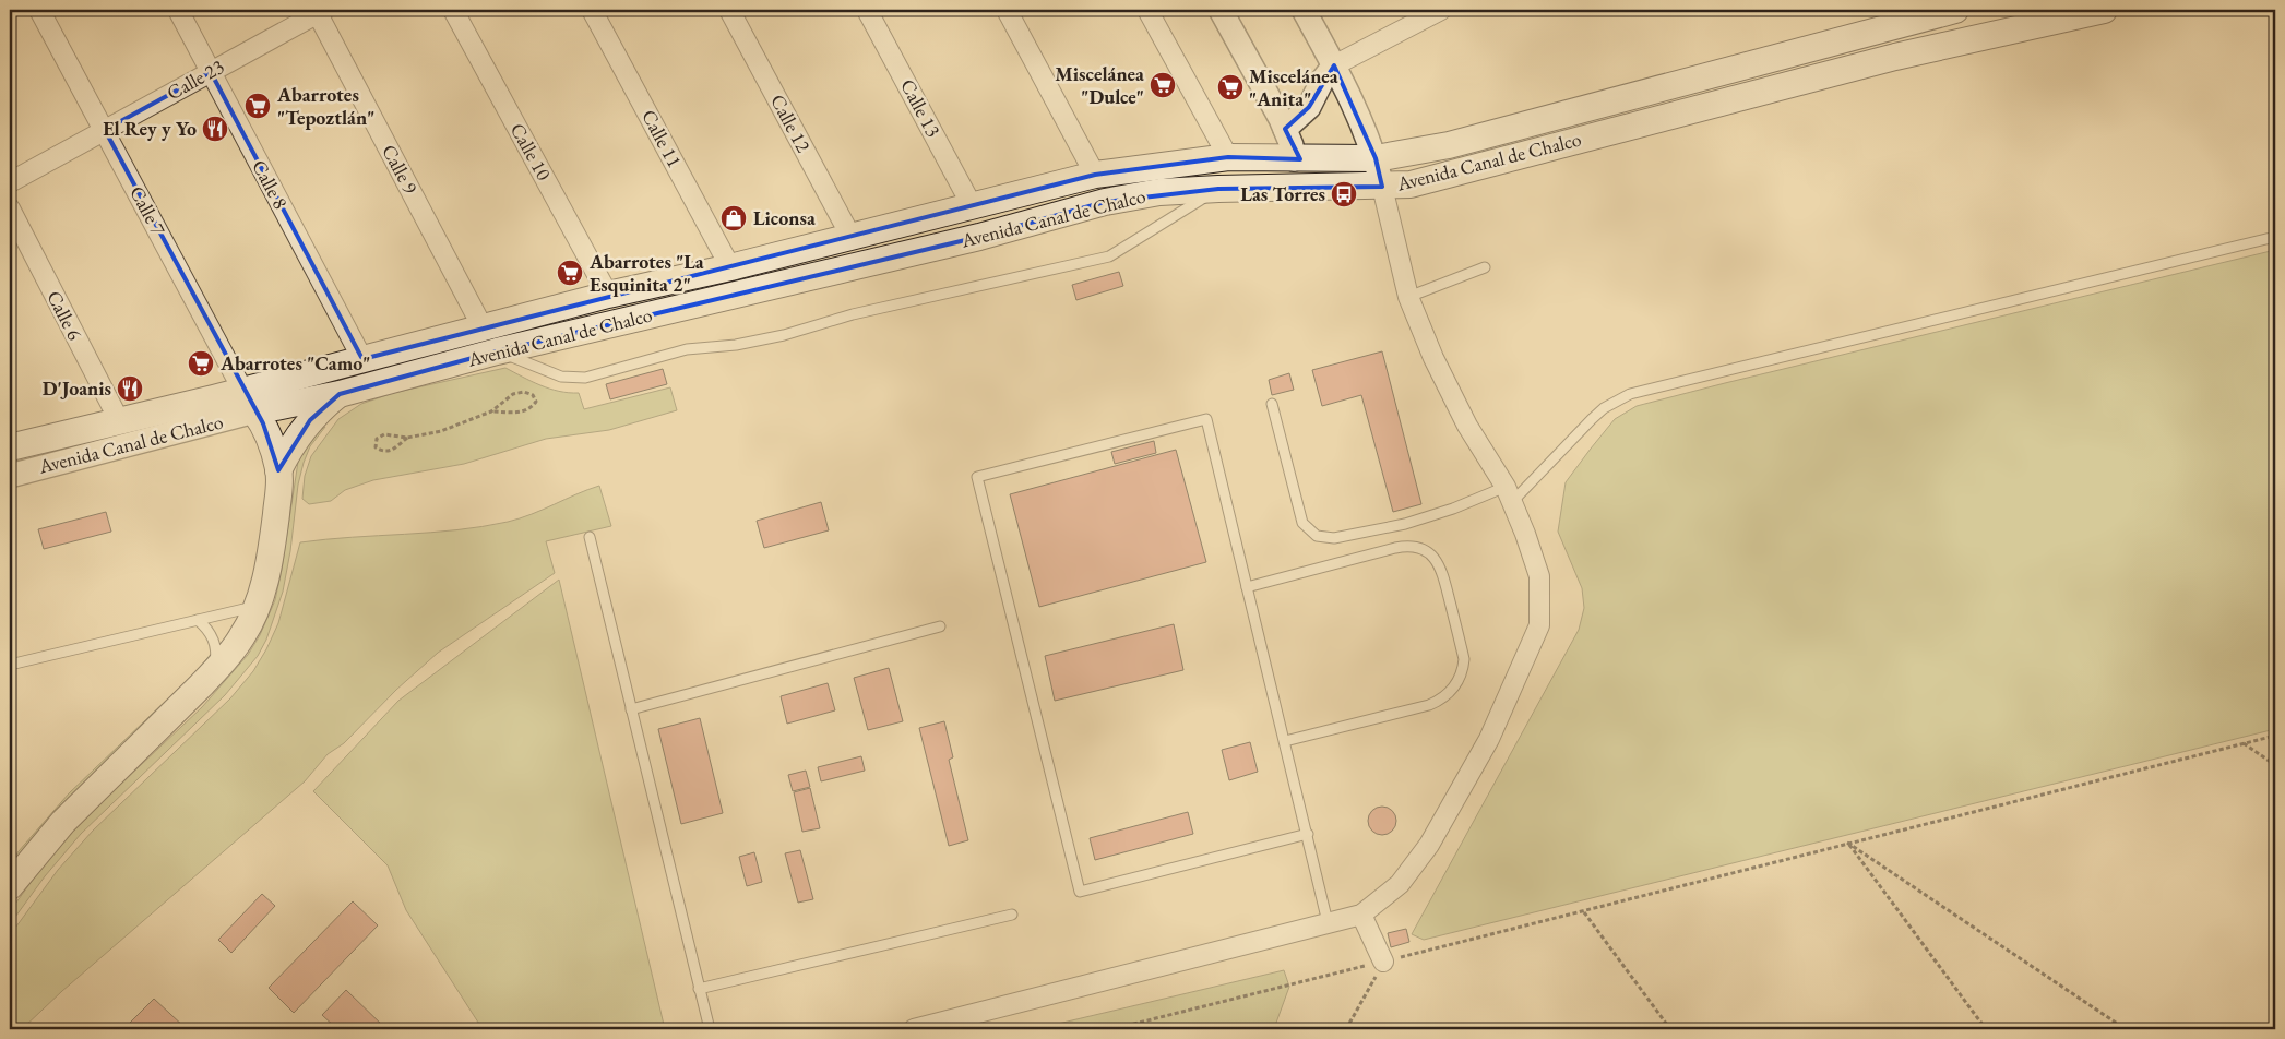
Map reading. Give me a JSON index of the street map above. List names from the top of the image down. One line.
{"streets":{"main road":["Avenida Canal de Chalco"],"street":["Calle 23","Calle 13","Calle 12","Calle 11","Calle 10","Calle 9","Calle 8","Calle 7","Calle 6"]},"crossings":[["Calle 23","Calle 9"],["Calle 23","Calle 8"],["Calle 23","Calle 7"],["Calle 13","Avenida Canal de Chalco"],["Calle 12","Avenida Canal de Chalco"],["Calle 11","Avenida Canal de Chalco"],["Calle 10","Avenida Canal de Chalco"],["Avenida Canal de Chalco","Calle 9"],["Avenida Canal de Chalco","Calle 8"],["Avenida Canal de Chalco","Calle 7"],["Avenida Canal de Chalco","Calle 6"]],"places":{"supermarket":["Miscelánea \"Dulce\"","Miscelánea \"Anita\"","Abarrotes \"Tepoztlán\"","Abarrotes \"La Esquinita 2\"","Abarrotes \"Camo\""],"restaurant":["El Rey y Yo","D'Joanis"],"bus stop":["Las Torres"],"shop":["Liconsa"]}}
